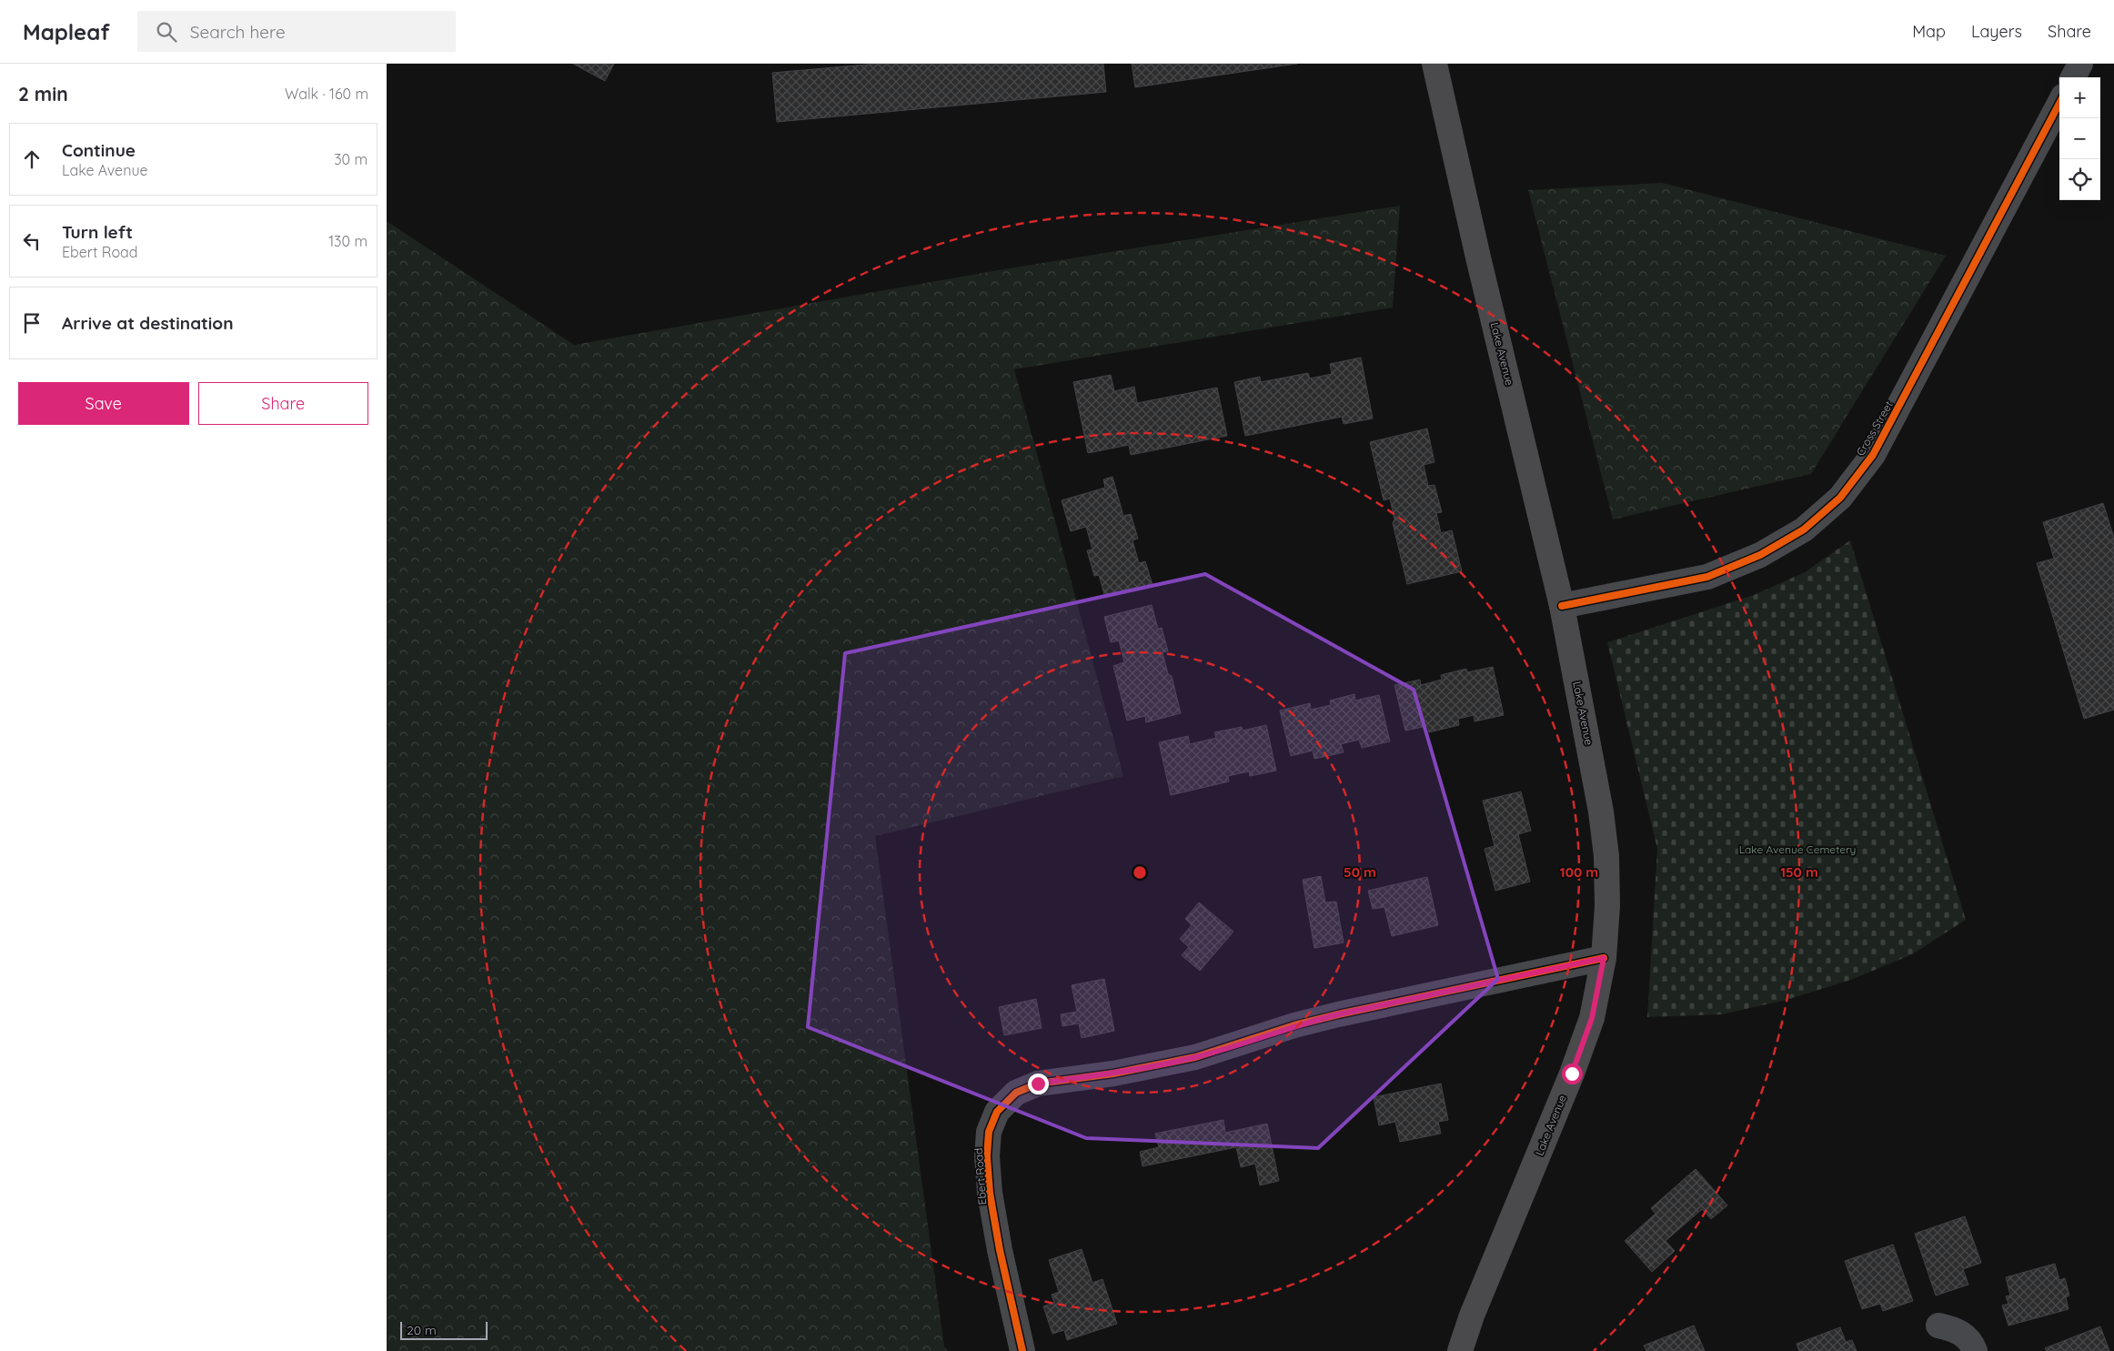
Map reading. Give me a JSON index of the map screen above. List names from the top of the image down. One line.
{"streets":{"main road":["Lake Avenue"],"street":["Cross Street","Ebert Road"]},"crossings":[["Lake Avenue","Cross Street"],["Lake Avenue","Ebert Road"]],"parks":["Lake Avenue Cemetery"],"scale_bar":"20 m","page":{"header":"Mapleaf","search":"Search here","nav":["Map","Layers","Share"],"heading":["2 min","Walk · 160 m"],"map_buttons":["+","−"],"list":[["Continue","Lake Avenue","30 m"],["Turn left","Ebert Road","130 m"],"Arrive at destination"],"buttons":["Save","Share"],"scale":"20 m"},"rings":["50 m","100 m","150 m"]}
